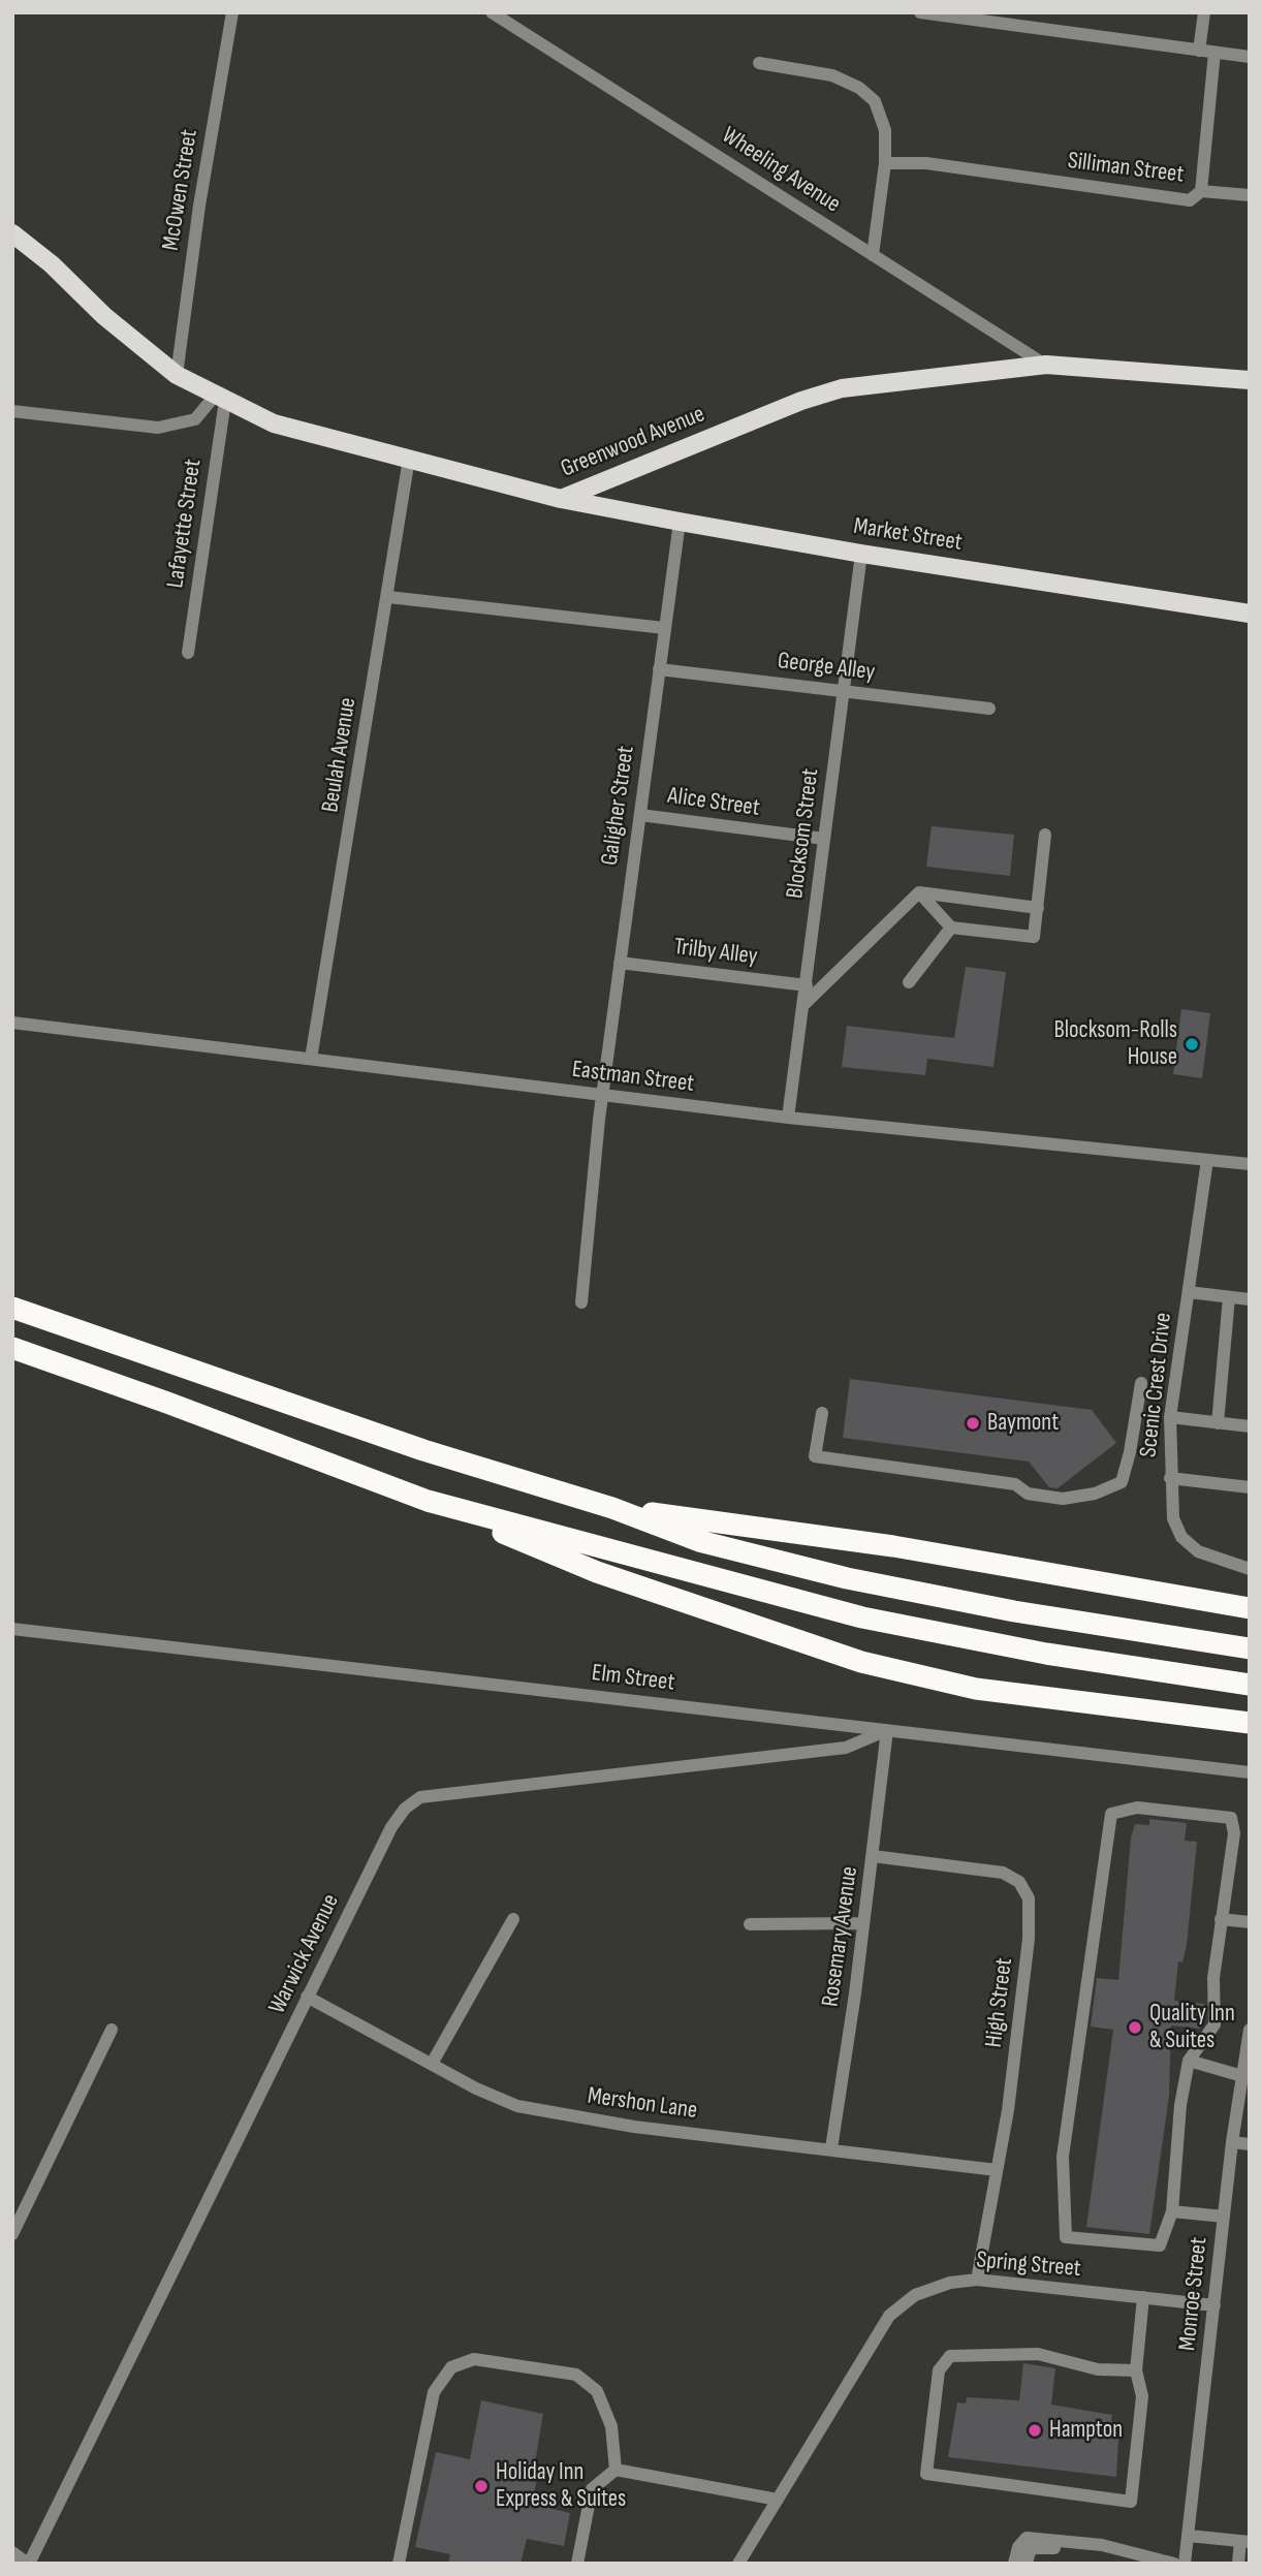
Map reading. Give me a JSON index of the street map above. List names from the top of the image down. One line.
{"streets":{"main road":["Greenwood Avenue","Market Street"],"street":["Silliman Street","Wheeling Avenue","McOwen Street","Lafayette Street","George Alley","Beulah Avenue","Alice Street","Galigher Street","Blocksom Street","Trilby Alley","Eastman Street","Scenic Crest Drive","Elm Street","Rosemary Avenue","Warwick Avenue","High Street","Mershon Lane","Spring Street","Monroe Street"]},"crossings":[["Wheeling Avenue","Greenwood Avenue"],["McOwen Street","Greenwood Avenue"],["Greenwood Avenue","Lafayette Street"],["Greenwood Avenue","Market Street"],["Greenwood Avenue","Beulah Avenue"],["Market Street","Galigher Street"],["Market Street","Blocksom Street"],["George Alley","Galigher Street"],["George Alley","Blocksom Street"],["Beulah Avenue","Eastman Street"],["Alice Street","Galigher Street"],["Alice Street","Blocksom Street"],["Galigher Street","Trilby Alley"],["Galigher Street","Eastman Street"],["Blocksom Street","Trilby Alley"],["Blocksom Street","Eastman Street"],["Eastman Street","Scenic Crest Drive"],["Elm Street","Rosemary Avenue"],["Elm Street","Warwick Avenue"],["Rosemary Avenue","Warwick Avenue"],["Rosemary Avenue","High Street"],["Rosemary Avenue","Mershon Lane"],["Warwick Avenue","Mershon Lane"],["High Street","Mershon Lane"],["High Street","Spring Street"],["Spring Street","Monroe Street"]],"places":["Blocksom-Rolls House","Baymont","Quality Inn & Suites","Hampton","Holiday Inn Express & Suites"]}
